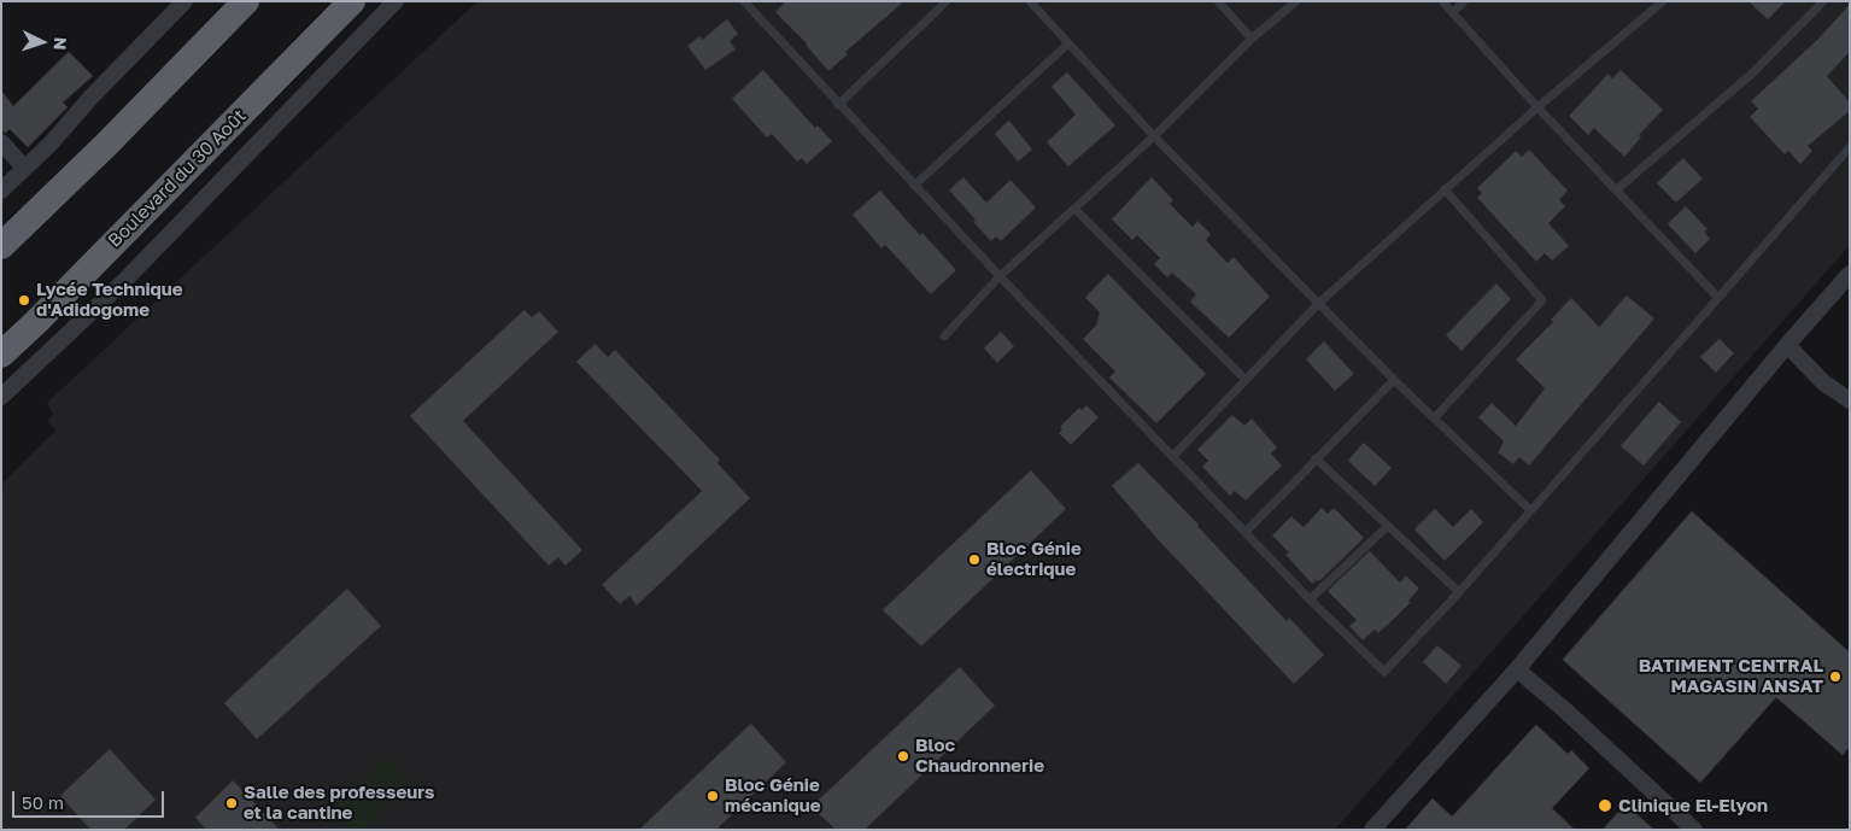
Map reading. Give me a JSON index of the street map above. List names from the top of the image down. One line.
{"streets":{"highway":["Boulevard du 30 Août"]},"places":["Lycée Technique d'Adidogome","Bloc Génie électrique","BATIMENT CENTRAL MAGASIN ANSAT","Bloc Chaudronnerie","Bloc Génie mécanique","Salle des professeurs et la cantine","Clinique El-Elyon"],"scale_bar":"50 m","north":"right"}
